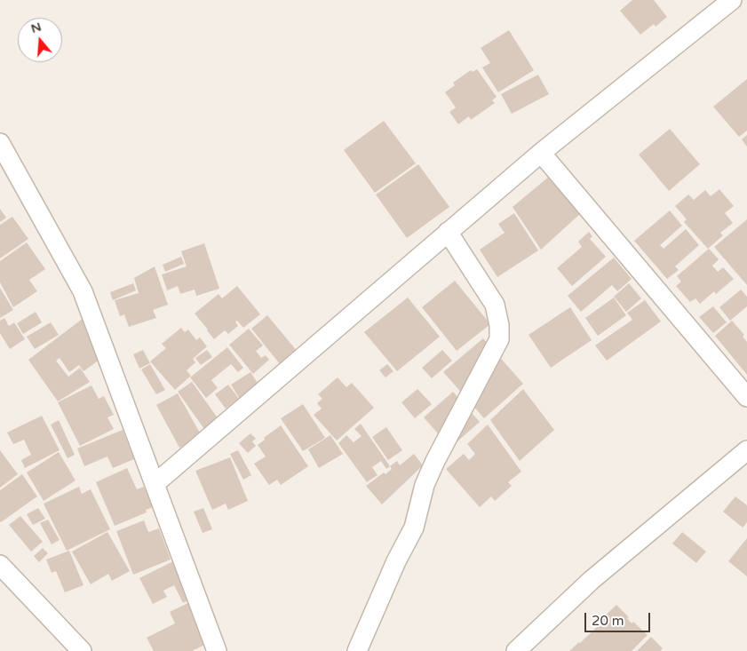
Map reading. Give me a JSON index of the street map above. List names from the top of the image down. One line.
{"scale_bar":"20 m","north":"top"}
